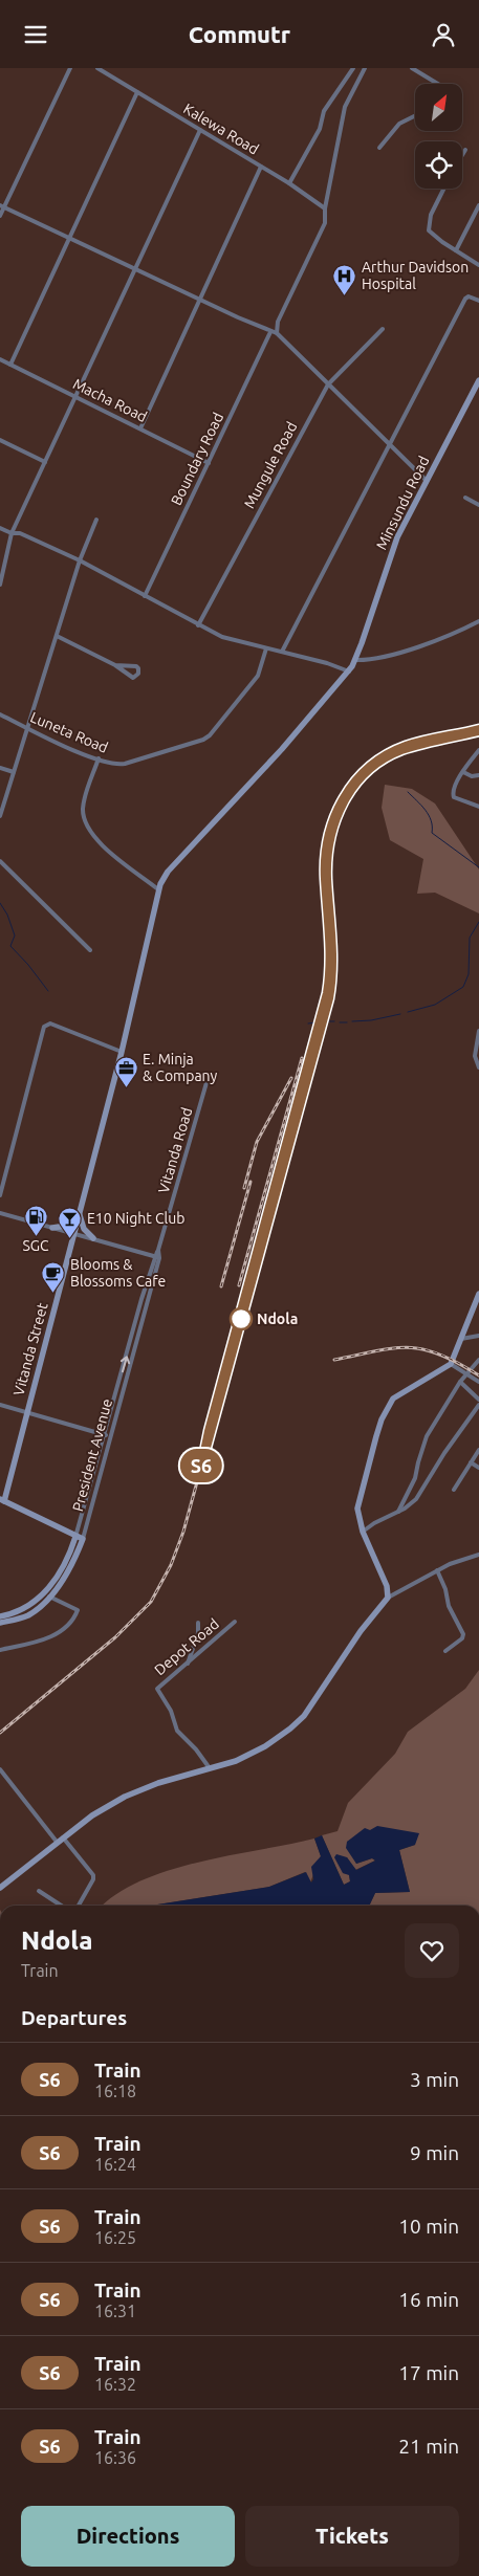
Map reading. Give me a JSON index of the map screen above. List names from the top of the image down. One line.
{"streets":{"street":["Kalewa Road","Macha Road","Boundary Road","Mungule Road","Minsundu Road","Luneta Road","Vitanda Road","Vitanda Street","President Avenue","Depot Road"]},"crossings":[["Macha Road","Boundary Road"],["Minsundu Road","Vitanda Street"],["Vitanda Road","President Avenue"]],"places":{"hospital":["Arthur Davidson Hospital"],"office":["E. Minja & Company"],"fuel station":["SGC"],"bar":["E10 Night Club"],"cafe":["Blooms & Blossoms Cafe"],"other":["Ndola"]},"north":"top right","page":{"header":"Commutr","on_map":"S6","heading":[["Ndola","Train"],"Departures"],"list":[{"mark":"S6","name":"Train","note":"16:18","value":"3 min"},{"mark":"S6","name":"Train","note":"16:24","value":"9 min"},{"mark":"S6","name":"Train","note":"16:25","value":"10 min"},{"mark":"S6","name":"Train","note":"16:31","value":"16 min"},{"mark":"S6","name":"Train","note":"16:32","value":"17 min"},{"mark":"S6","name":"Train","note":"16:36","value":"21 min"}],"buttons":["Directions","Tickets"]}}
